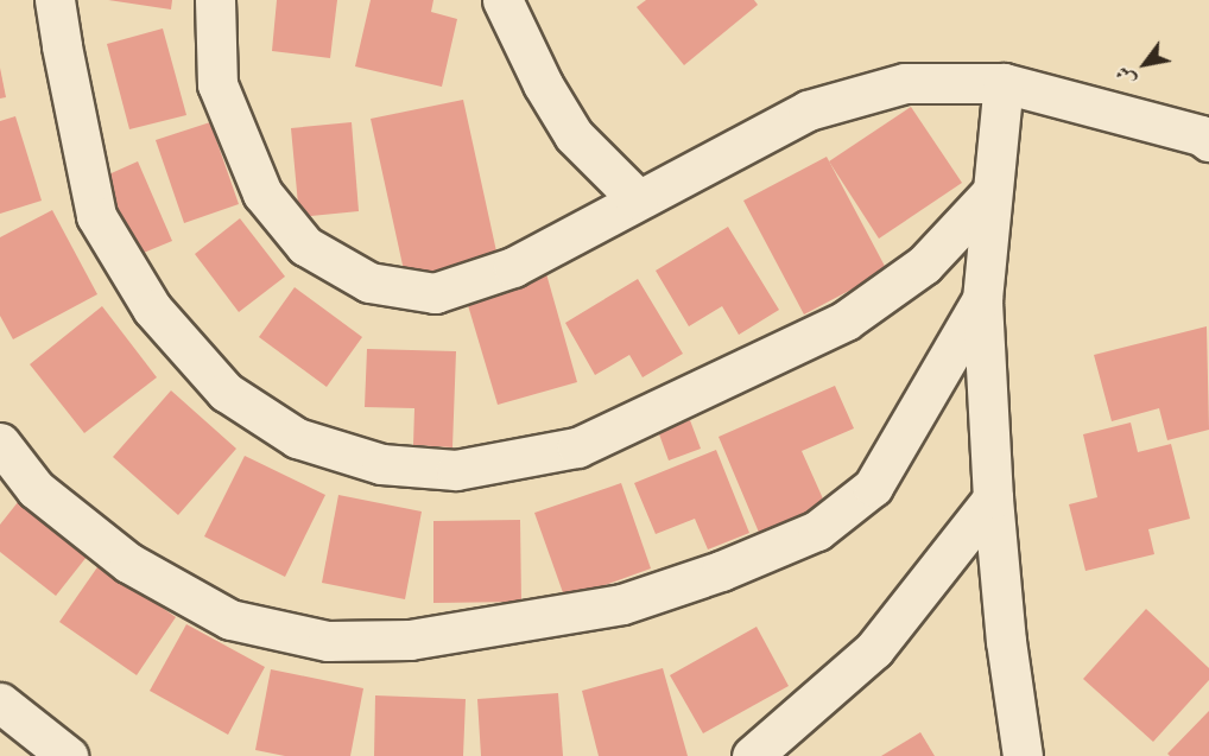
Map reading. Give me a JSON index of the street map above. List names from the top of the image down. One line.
{"north":"bottom left"}
